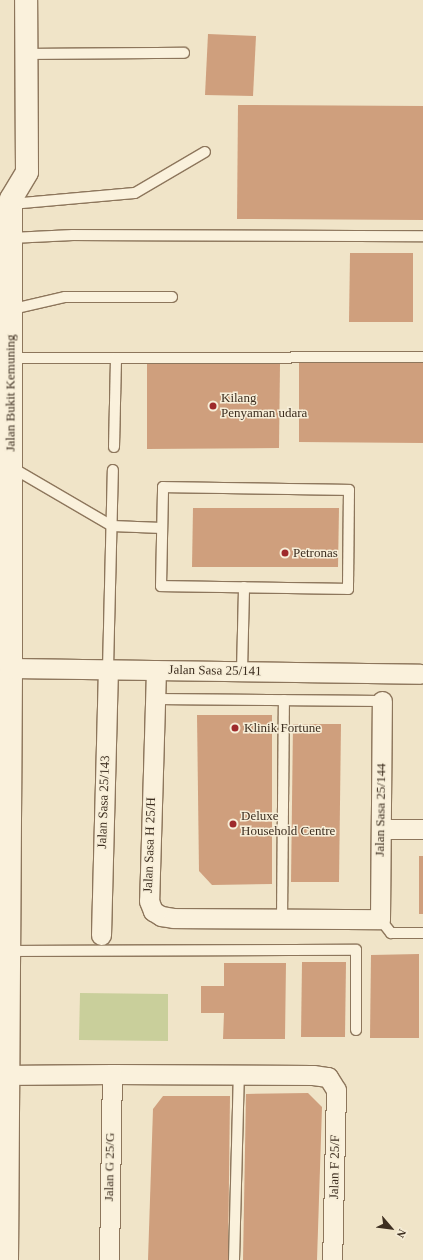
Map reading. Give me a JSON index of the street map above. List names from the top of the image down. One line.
{"streets":{"main road":["Jalan Bukit Kemuning"],"street":["Jalan Sasa 25/141","Jalan Sasa 25/143","Jalan Sasa 25/144","Jalan Sasa H 25/H","Jalan G 25/G","Jalan F 25/F"]},"crossings":[["Jalan Bukit Kemuning","Jalan Sasa 25/141"],["Jalan Sasa 25/141","Jalan Sasa 25/143"],["Jalan Sasa 25/141","Jalan Sasa H 25/H"],["Jalan Sasa 25/144","Jalan Sasa H 25/H"]],"places":["Kilang Penyaman udara","Petronas","Klinik Fortune","Deluxe Household Centre"],"north":"bottom right"}
